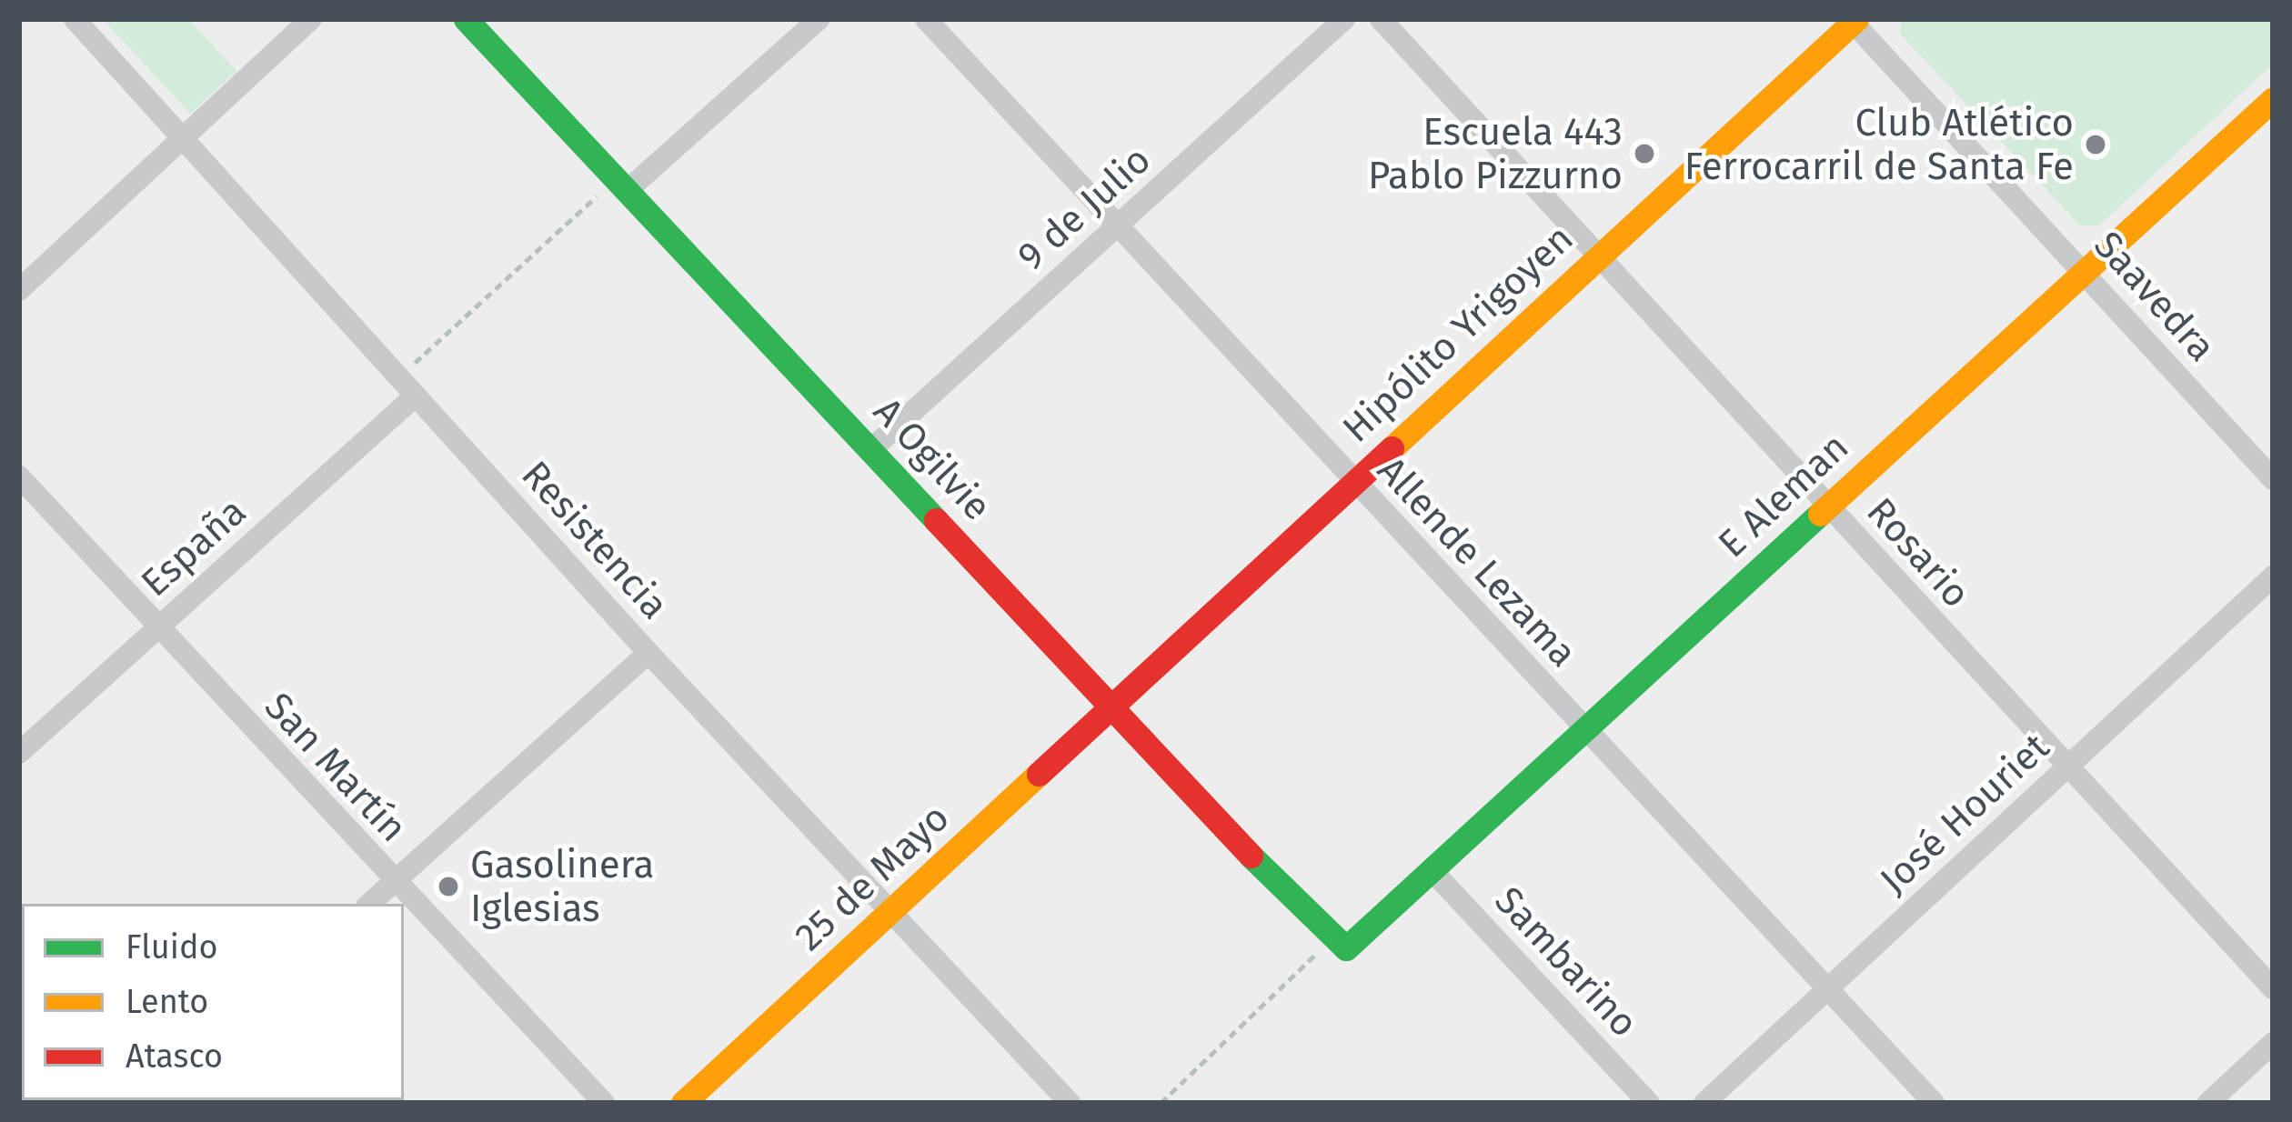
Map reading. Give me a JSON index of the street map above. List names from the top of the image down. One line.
{"streets":{"street":["9 de Julio","Saavedra","Hipólito Yrigoyen","A Ogilvie","E Aleman","Resistencia","España","Rosario","Allende Lezama","San Martín","José Houriet","25 de Mayo","Sambarino"]},"crossings":[["9 de Julio","A Ogilvie"],["9 de Julio","Allende Lezama"],["Saavedra","Hipólito Yrigoyen"],["Saavedra","E Aleman"],["Hipólito Yrigoyen","A Ogilvie"],["Hipólito Yrigoyen","Rosario"],["Hipólito Yrigoyen","Allende Lezama"],["Hipólito Yrigoyen","25 de Mayo"],["A Ogilvie","E Aleman"],["A Ogilvie","25 de Mayo"],["E Aleman","Rosario"],["E Aleman","Allende Lezama"],["E Aleman","Sambarino"],["Resistencia","España"],["Resistencia","25 de Mayo"],["España","San Martín"],["Rosario","José Houriet"],["Allende Lezama","José Houriet"]],"places":["Club Atlético Ferrocarril de Santa Fe","Escuela 443 Pablo Pizzurno","Gasolinera Iglesias"],"legend":["Fluido","Lento","Atasco"]}
